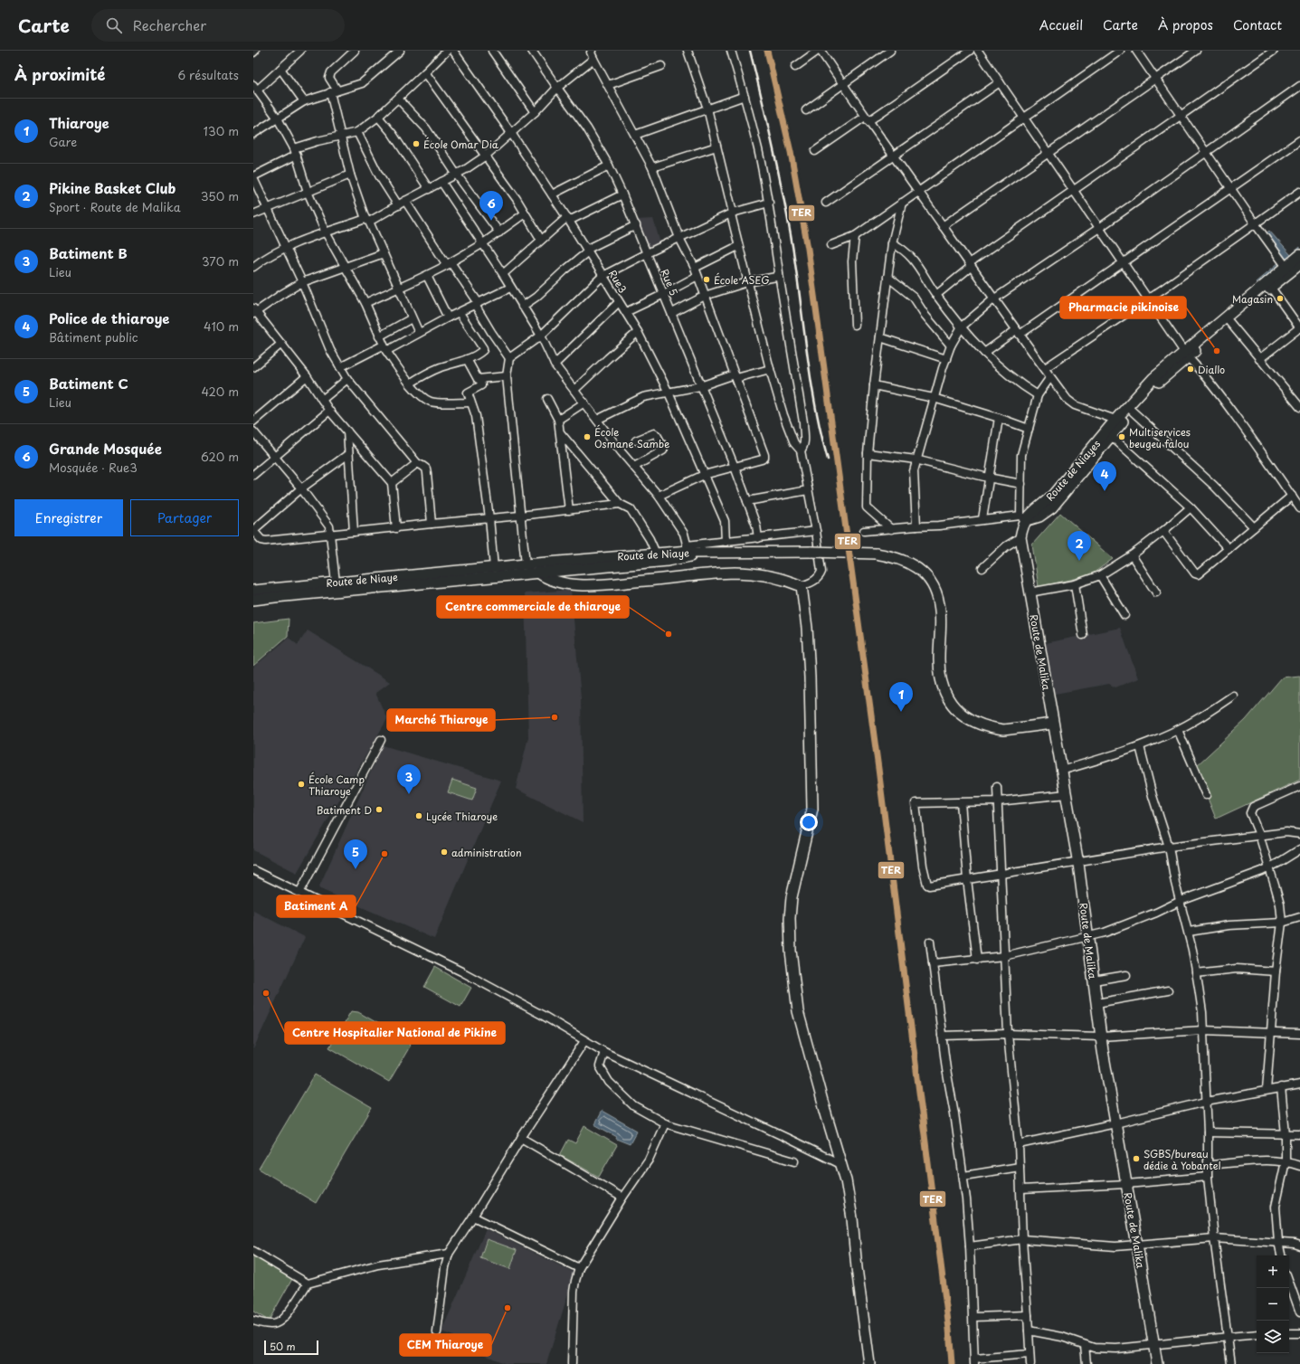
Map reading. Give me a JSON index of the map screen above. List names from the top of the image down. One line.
{"streets":{"main road":["Route de Niayes","Route de Niaye","Route de Malika"],"street":["Rue3","Rue 5"]},"places":["École Omar Dia","École ASEG","Magasin","Pharmacie pikinoise","Diallo","École Osmane Sambe","Multiservices beugeu falou","Centre commerciale de thiaroye","Marché Thiaroye","École Camp Thiaroye","Batiment D","Lycée Thiaroye","administration","Batiment A","Centre Hospitalier National de Pikine","SGBS/bureau dédie à Yobantel","CEM Thiaroye"],"lines":["transit line TER"],"scale_bar":"50 m","page":{"header":"Carte","search":"Rechercher","nav":["Accueil","Carte","À propos","Contact"],"heading":["À proximité","6 résultats"],"list":[{"mark":"1","name":"Thiaroye","note":"Gare","value":"130 m"},{"mark":"2","name":"Pikine Basket Club","note":"Sport · Route de Malika","value":"350 m"},{"mark":"3","name":"Batiment B","note":"Lieu","value":"370 m"},{"mark":"4","name":"Police de thiaroye","note":"Bâtiment public","value":"410 m"},{"mark":"5","name":"Batiment C","note":"Lieu","value":"420 m"},{"mark":"6","name":"Grande Mosquée","note":"Mosquée · Rue3","value":"620 m"}],"pins":["6","4","2","1","3","5"],"buttons":["Enregistrer","Partager"],"map_buttons":["+","−"],"scale":"50 m"}}
